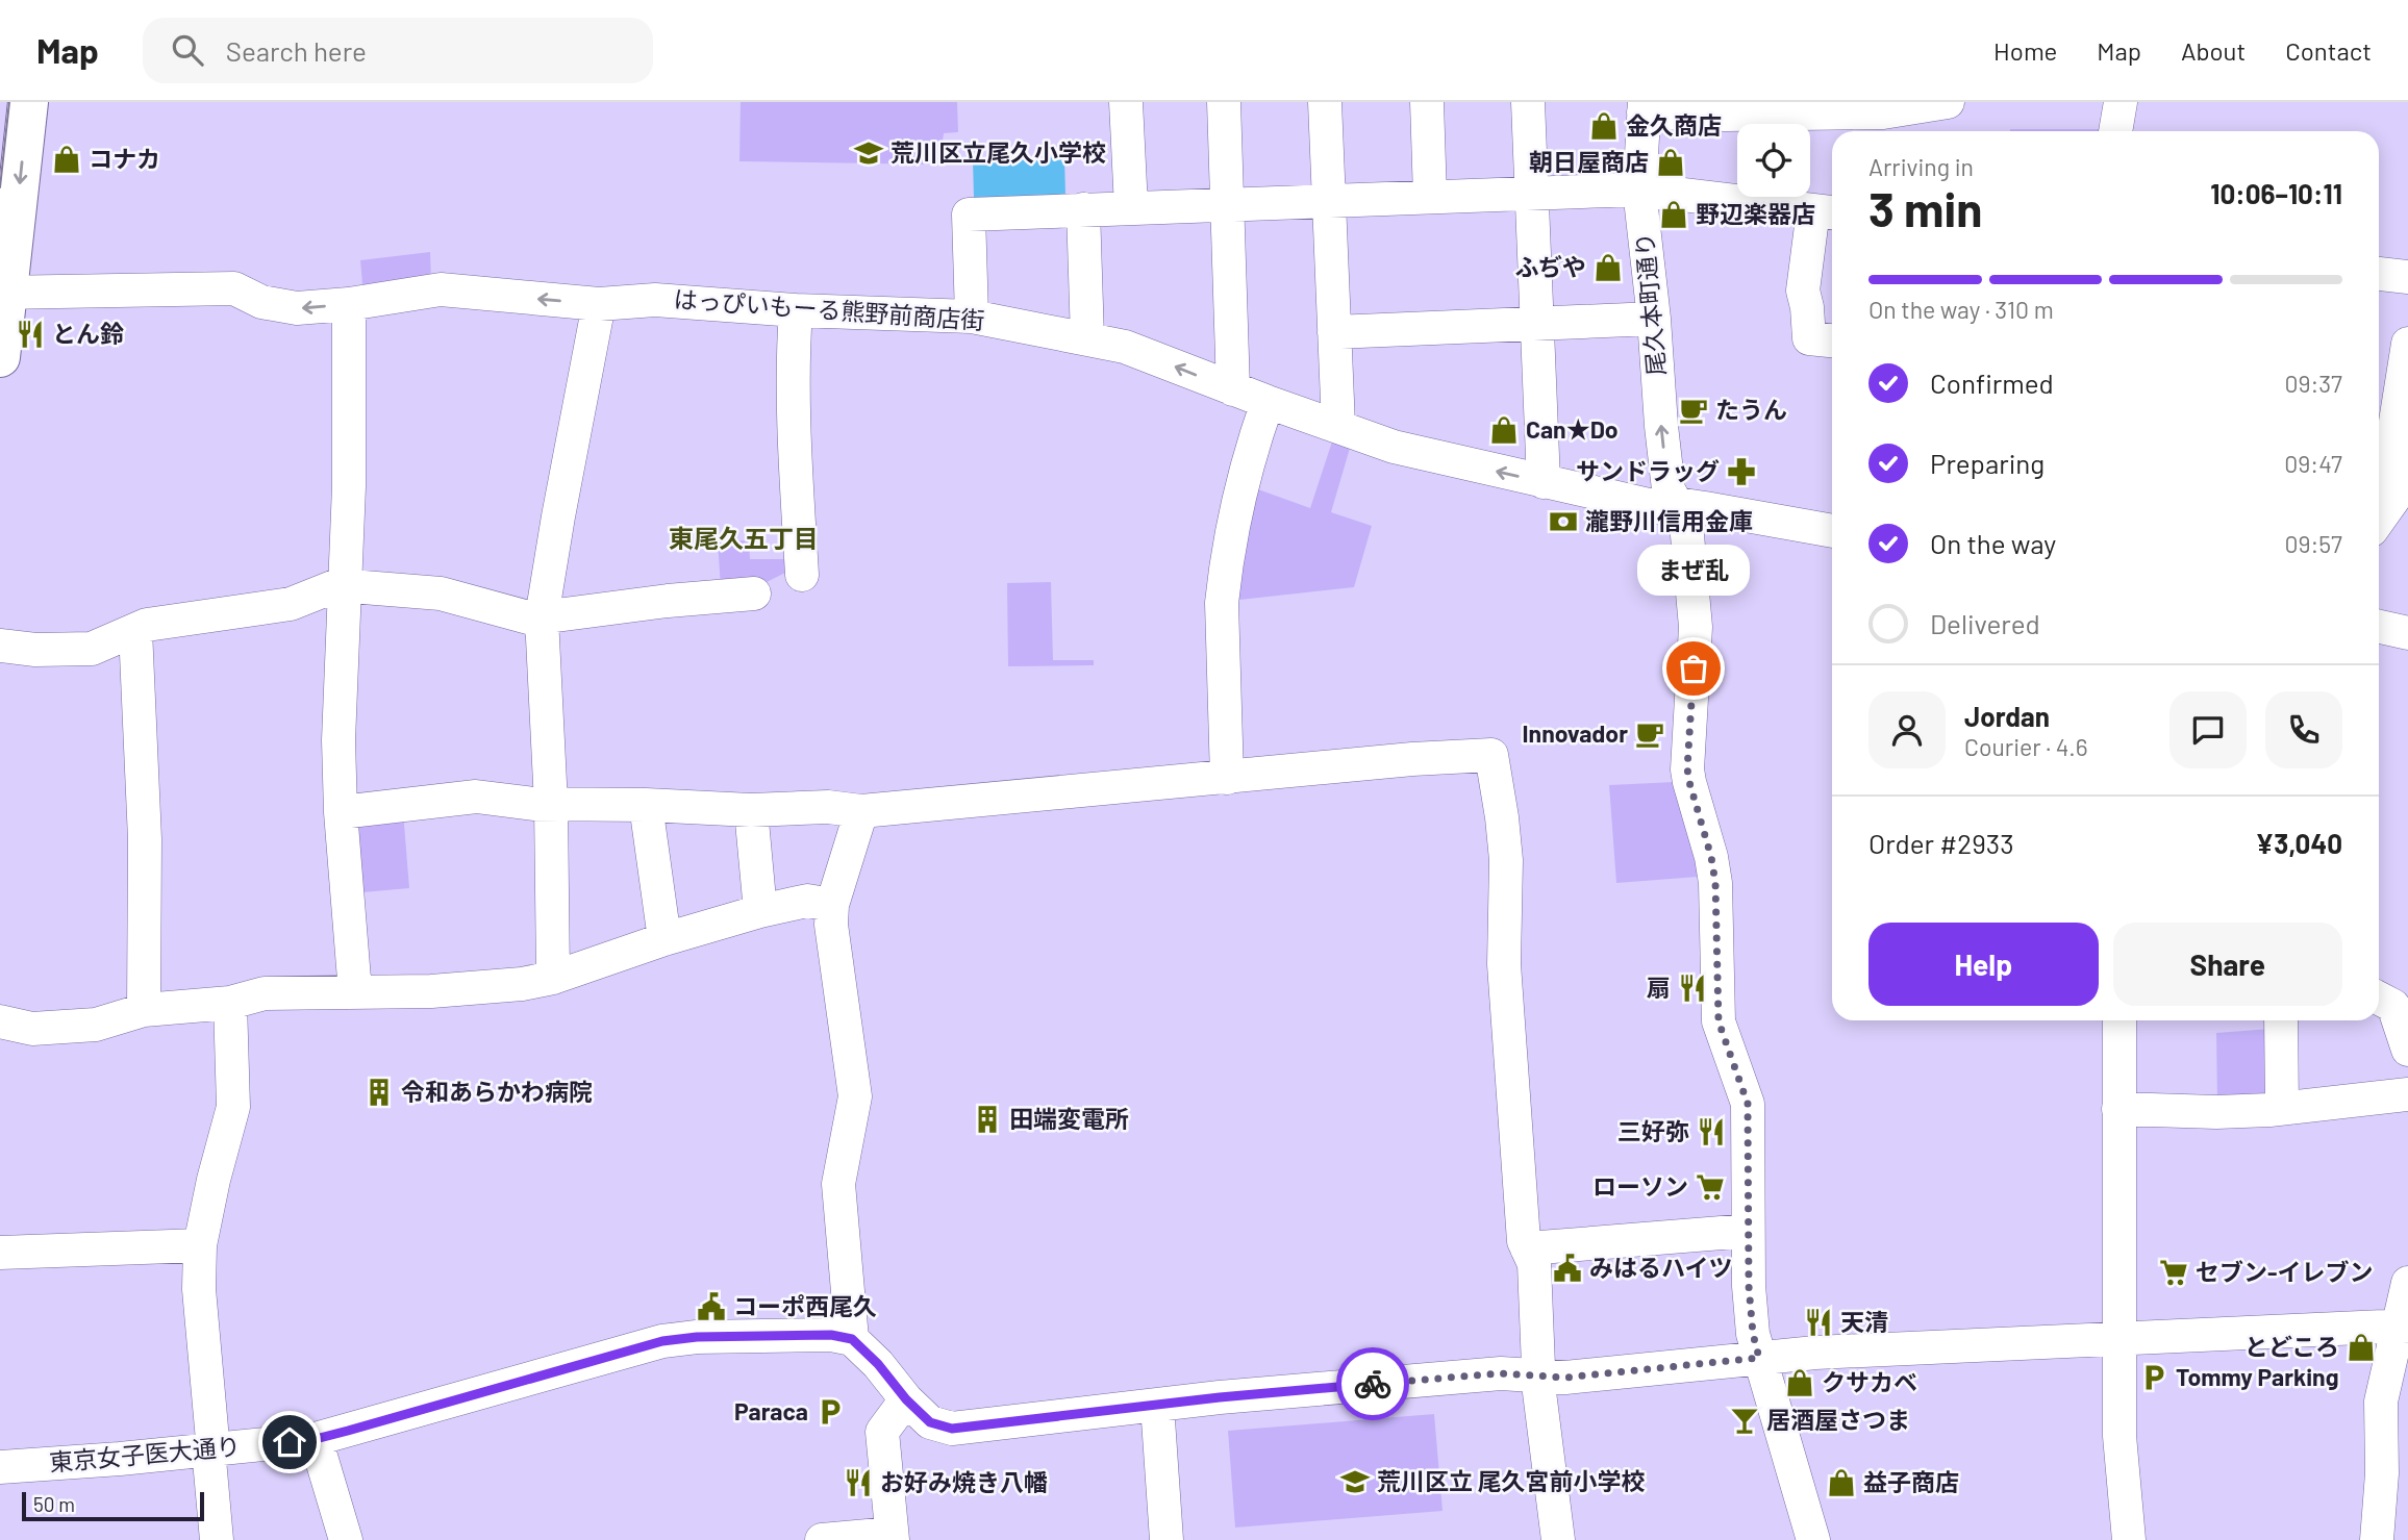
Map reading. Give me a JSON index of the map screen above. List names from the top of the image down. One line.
{"streets":{"street":["尾久本町通り","はっぴいもーる熊野前商店街","東京女子医大通り"]},"crossings":[["尾久本町通り","はっぴいもーる熊野前商店街"]],"districts":["東尾久五丁目"],"places":{"shop":["金久商店","コナカ","朝日屋商店","野辺楽器店","ふぢや","Can★Do","とどころ","クサカベ","益子商店"],"school or university":["荒川区立尾久小学校","荒川区立 尾久宮前小学校"],"restaurant":["とん鈴","扇","三好弥","天清","お好み焼き八幡"],"cafe":["たうん","Innovador"],"pharmacy":["サンドラッグ"],"bank":["瀧野川信用金庫"],"other":["まぜ乱"],"building":["令和あらかわ病院","田端変電所"],"supermarket":["ローソン","セブン-イレブン"],"public building":["みはるハイツ","コーポ西尾久"],"parking":["Tommy Parking","Paraca"],"bar":["居酒屋さつま"]},"scale_bar":"50 m","page":{"header":"Map","search":"Search here","nav":["Home","Map","About","Contact"],"heading":["3 min","Arriving in","10:06–10:11"],"panel":["Jordan","Courier · 4.6","Order #2933","¥3,040"],"bar":"On the way · 310 m","list":[["Confirmed","09:37"],["Preparing","09:47"],["On the way","09:57"],"Delivered"],"bubble":"まぜ乱","buttons":["Help","Share"],"scale":"50 m"}}
